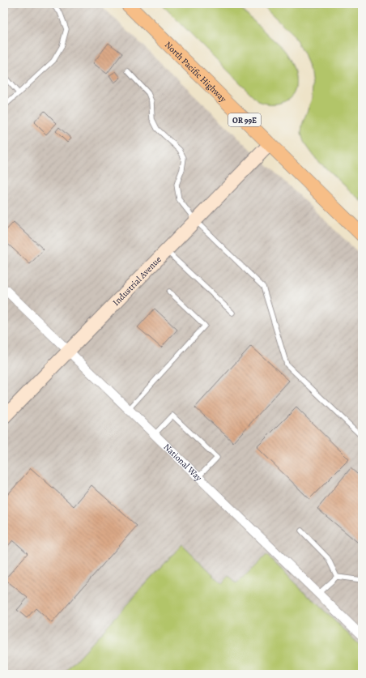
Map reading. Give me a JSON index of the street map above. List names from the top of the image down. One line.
{"streets":{"main road":["North Pacific Highway","OR 99E"],"street":["Industrial Avenue","National Way"]},"crossings":[["North Pacific Highway","Industrial Avenue"],["Industrial Avenue","National Way"]]}
